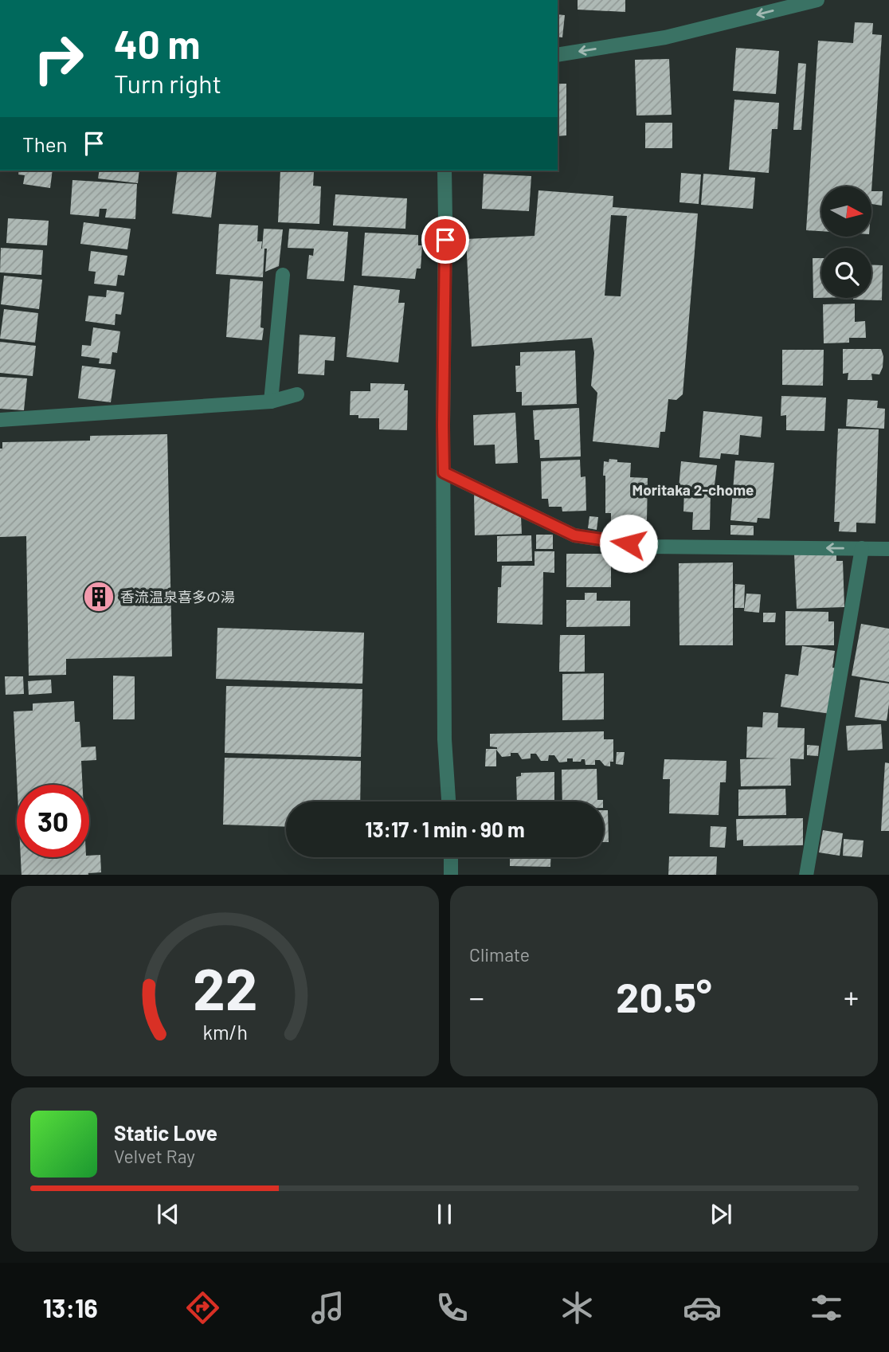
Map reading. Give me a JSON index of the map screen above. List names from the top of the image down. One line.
{"districts":["Moritaka 2-chome"],"places":{"building":["香流温泉喜多の湯"]},"north":"right","page":{"turn":["40 m","Turn right"],"then":"Then","limit":"30","trip":"13:17 · 1 min · 90 m","tile":"Climate","heat":["−","20.5°","+"],"song":["Static Love","Velvet Ray"],"tabs":"13:16","gauge":["22","km/h"]}}
